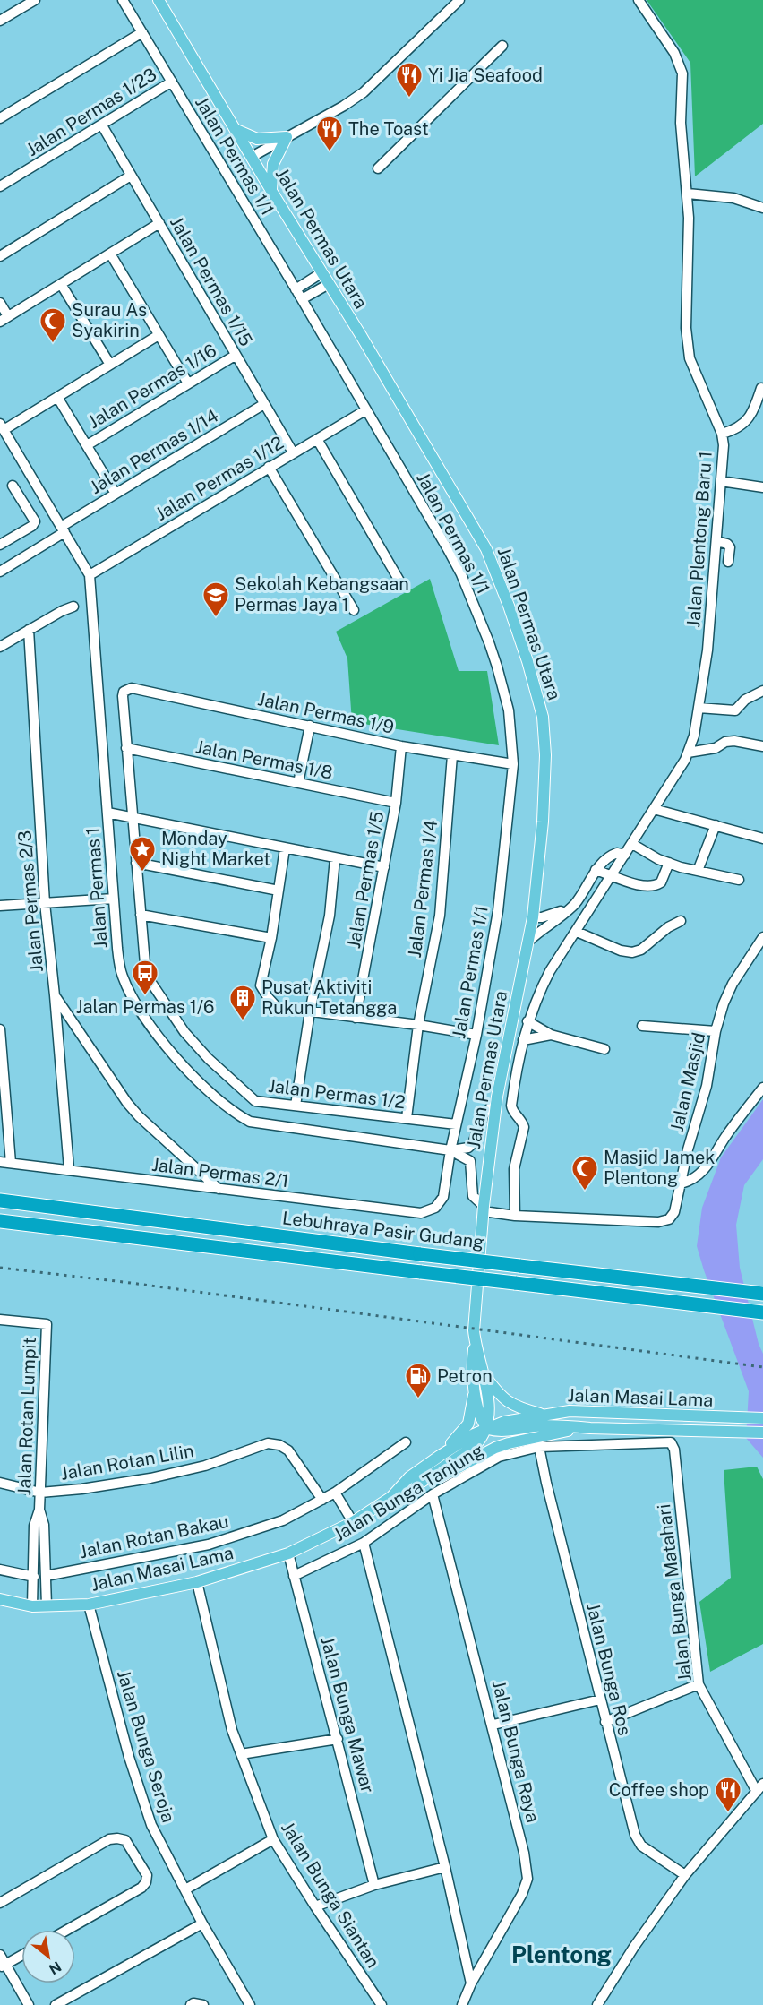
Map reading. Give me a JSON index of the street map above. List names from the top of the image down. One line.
{"streets":{"highway":["Lebuhraya Pasir Gudang"],"main road":["Jalan Permas Utara","Jalan Masai Lama"],"street":["Jalan Permas 1/23","Jalan Permas 1/1","Jalan Permas 1/15","Jalan Permas 1/16","Jalan Permas 1/14","Jalan Permas 1/12","Jalan Plentong Baru 1","Jalan Permas 1/9","Jalan Permas 1/8","Jalan Permas 1/5","Jalan Permas 1","Jalan Permas 1/4","Jalan Permas 2/3","Jalan Masjid","Jalan Permas 1/2","Jalan Permas 2/1","Jalan Rotan Lumpit","Jalan Rotan Lilin","Jalan Bunga Tanjung","Jalan Rotan Bakau","Jalan Bunga Matahari","Jalan Bunga Ros","Jalan Bunga Mawar","Jalan Bunga Seroja","Jalan Bunga Raya","Jalan Bunga Siantan"]},"crossings":[["Jalan Permas 1/23","Jalan Permas 1/1"],["Jalan Permas 1/23","Jalan Permas 1/15"],["Jalan Permas 1/1","Jalan Permas 1/12"],["Jalan Permas 1/1","Jalan Permas 1/9"],["Jalan Permas 1/1","Jalan Permas 1"],["Jalan Permas 1/1","Jalan Permas 1/2"],["Jalan Permas 1/1","Jalan Permas 2/1"],["Jalan Permas Utara","Jalan Permas 1"],["Jalan Permas Utara","Jalan Masjid"],["Jalan Permas Utara","Jalan Masai Lama"],["Jalan Permas 1/15","Jalan Permas 1/16"],["Jalan Permas 1/15","Jalan Permas 1/14"],["Jalan Permas 1/15","Jalan Permas 1/12"],["Jalan Permas 1/14","Jalan Permas 1"],["Jalan Permas 1/12","Jalan Permas 1"],["Jalan Plentong Baru 1","Jalan Masjid"],["Jalan Permas 1/9","Jalan Permas 1/5"],["Jalan Permas 1/9","Jalan Permas 1/4"],["Jalan Permas 1/9","Jalan Permas 1/2"],["Jalan Permas 1/8","Jalan Permas 1/5"],["Jalan Permas 1/8","Jalan Permas 1/2"],["Jalan Permas 1","Jalan Masjid"],["Jalan Permas 1/4","Jalan Permas 1/2"],["Jalan Permas 2/3","Jalan Permas 2/1"],["Jalan Masai Lama","Jalan Rotan Lumpit"],["Jalan Masai Lama","Jalan Bunga Mawar"],["Jalan Masai Lama","Jalan Bunga Seroja"],["Jalan Masai Lama","Jalan Bunga Siantan"],["Jalan Rotan Lumpit","Jalan Rotan Lilin"],["Jalan Rotan Lumpit","Jalan Rotan Bakau"],["Jalan Rotan Lilin","Jalan Rotan Bakau"],["Jalan Bunga Tanjung","Jalan Bunga Matahari"],["Jalan Bunga Tanjung","Jalan Bunga Ros"],["Jalan Bunga Tanjung","Jalan Bunga Mawar"],["Jalan Bunga Tanjung","Jalan Bunga Raya"],["Jalan Bunga Matahari","Jalan Bunga Ros"]],"districts":["Plentong"],"places":{"restaurant":["Yi Jia Seafood","The Toast","Coffee shop"],"mosque":["Surau As Syakirin","Masjid Jamek Plentong"],"school or university":["Sekolah Kebangsaan Permas Jaya 1"],"place":["Monday Night Market"],"bus stop":["Jalan Permas 1/6"],"building":["Pusat Aktiviti Rukun Tetangga"],"fuel station":["Petron"]},"north":"bottom right"}
